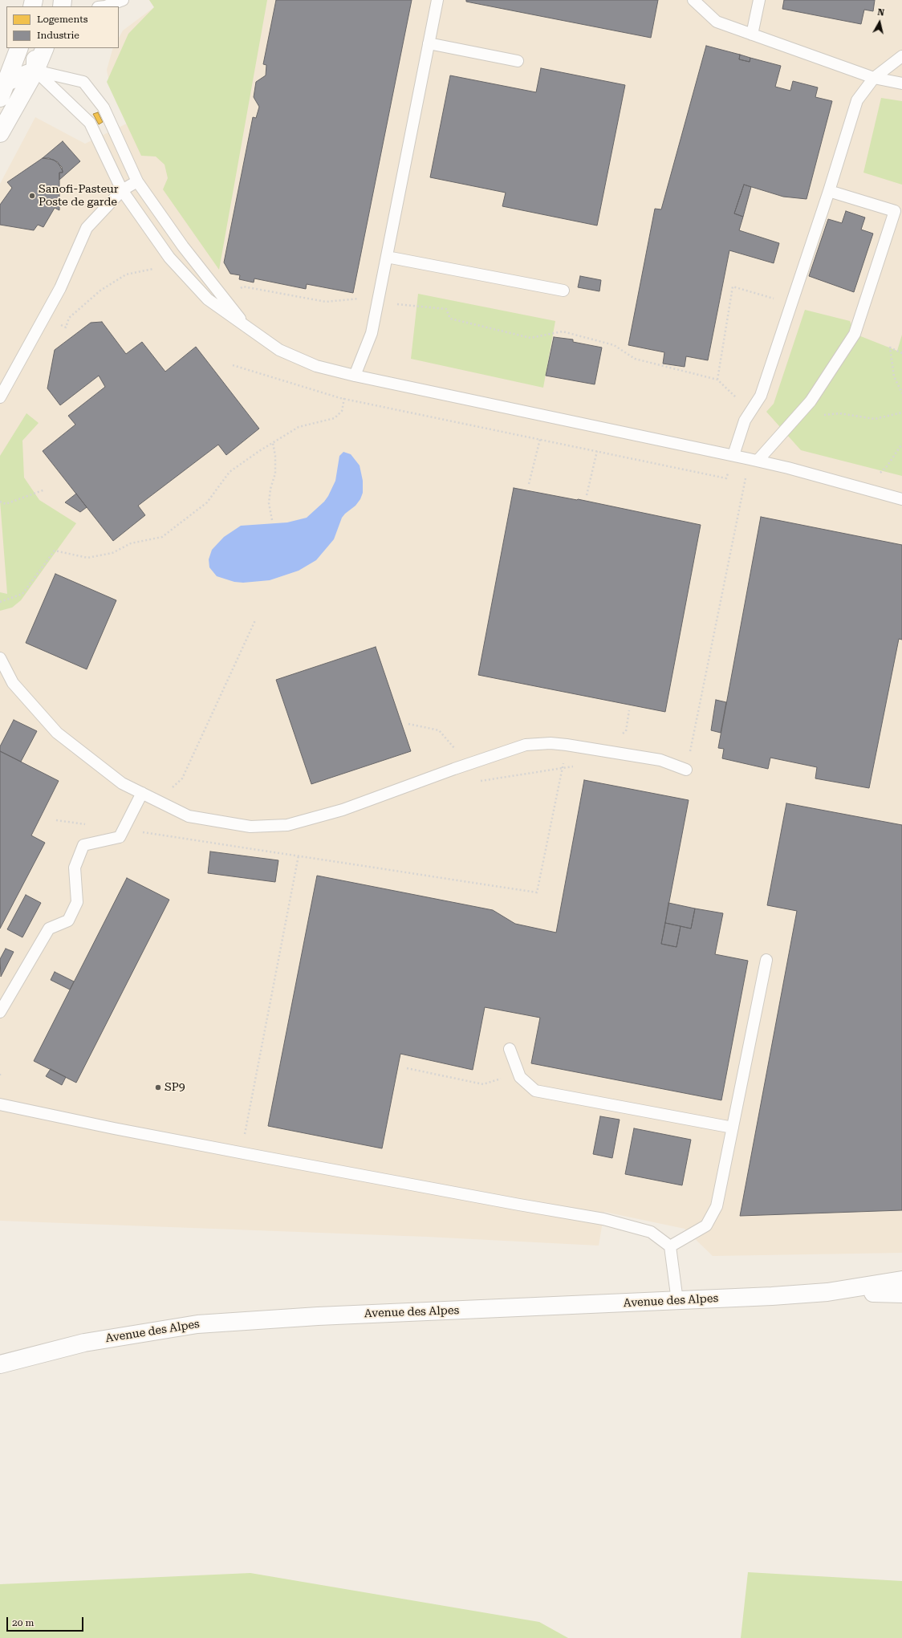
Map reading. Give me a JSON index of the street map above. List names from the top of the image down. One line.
{"streets":{"main road":["Avenue des Alpes"]},"places":["Sanofi-Pasteur Poste de garde","SP9"],"legend":["Logements","Industrie"],"scale_bar":"20 m","north":"top"}
